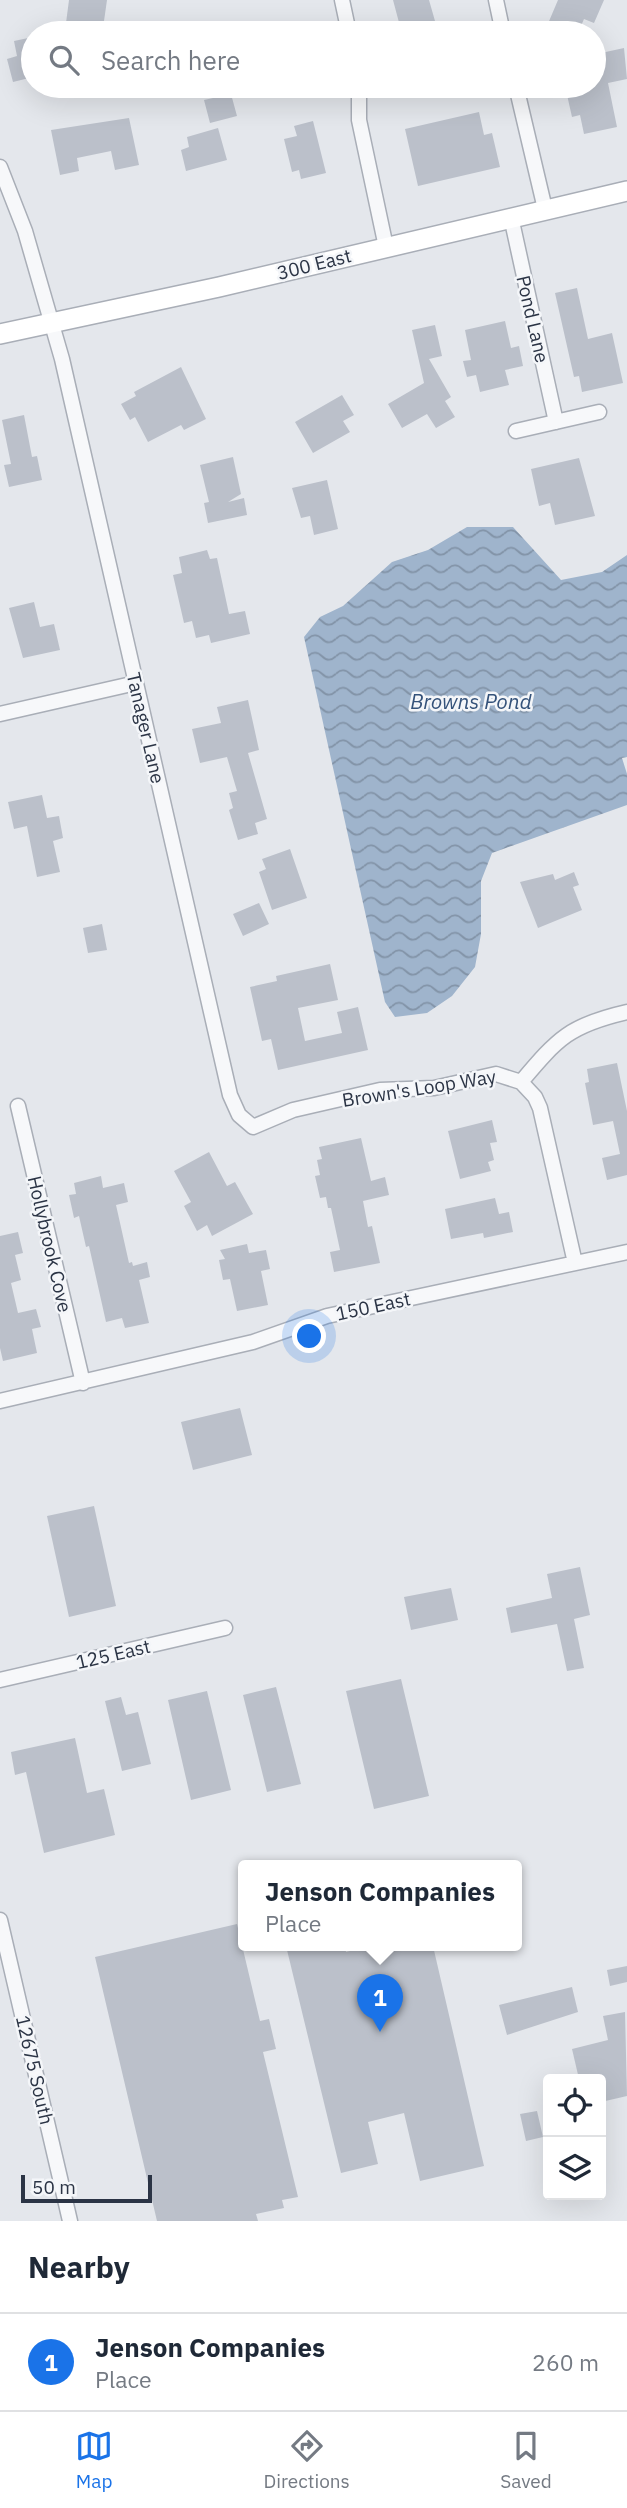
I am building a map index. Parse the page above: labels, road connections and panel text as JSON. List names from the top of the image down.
{
  "streets": {
    "main road": ["300 East"],
    "street": [
      "Pond Lane",
      "Tanager Lane",
      "Brown's Loop Way",
      "Hollybrook Cove",
      "150 East",
      "125 East",
      "12675 South"
    ]
  },
  "crossings": [
    ["300 East", "Pond Lane"],
    ["300 East", "Tanager Lane"],
    ["Tanager Lane", "Brown's Loop Way"],
    ["Brown's Loop Way", "150 East"],
    ["Hollybrook Cove", "150 East"]
  ],
  "water": ["Browns Pond"],
  "scale_bar": "50 m",
  "page": {
    "search": "Search here",
    "popup": ["Jenson Companies", "Place"],
    "pins": "1",
    "scale": "50 m",
    "heading": "Nearby",
    "list": [
      {
        "mark": "1",
        "name": "Jenson Companies",
        "note": "Place",
        "value": "260 m"
      }
    ],
    "nav": ["Map", "Directions", "Saved"]
  }
}
